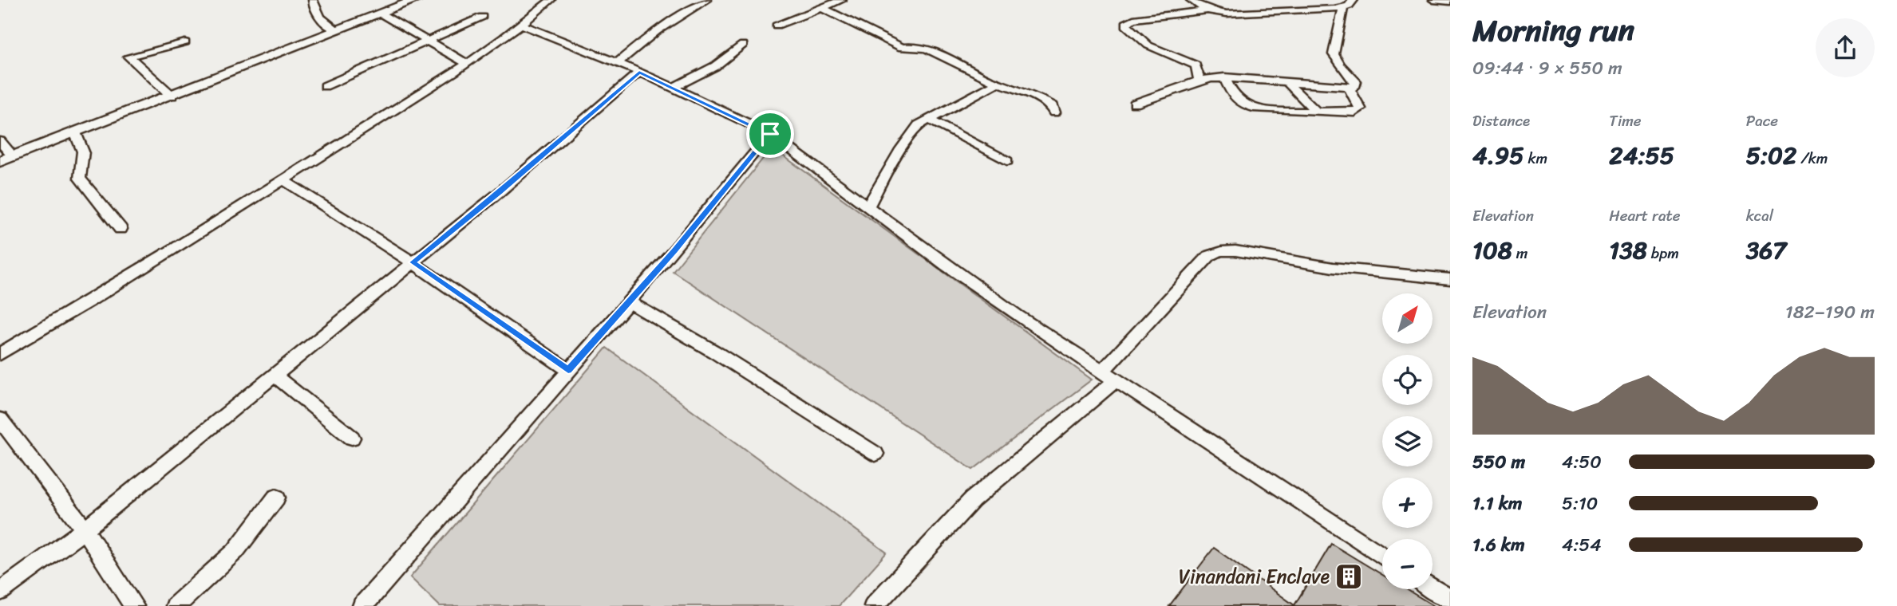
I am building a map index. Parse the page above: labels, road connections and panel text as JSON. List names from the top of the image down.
{
  "places": {
    "building": ["Vinandani Enclave"]
  },
  "north": "top right",
  "page": {
    "heading": ["Morning run", "09:44 · 9 × 550 m"],
    "stats": [
      ["Distance", "4.95 km"],
      ["Time", "24:55"],
      ["Pace", "5:02 /km"],
      ["Elevation", "108 m"],
      ["Heart rate", "138 bpm"],
      ["kcal", "367"]
    ],
    "chart": ["Elevation", "182–190 m"],
    "map_buttons": ["+", "−"],
    "list": [
      {
        "name": "550 m",
        "note": "4:50"
      },
      {
        "name": "1.1 km",
        "note": "5:10"
      },
      {
        "name": "1.6 km",
        "note": "4:54"
      }
    ]
  }
}
